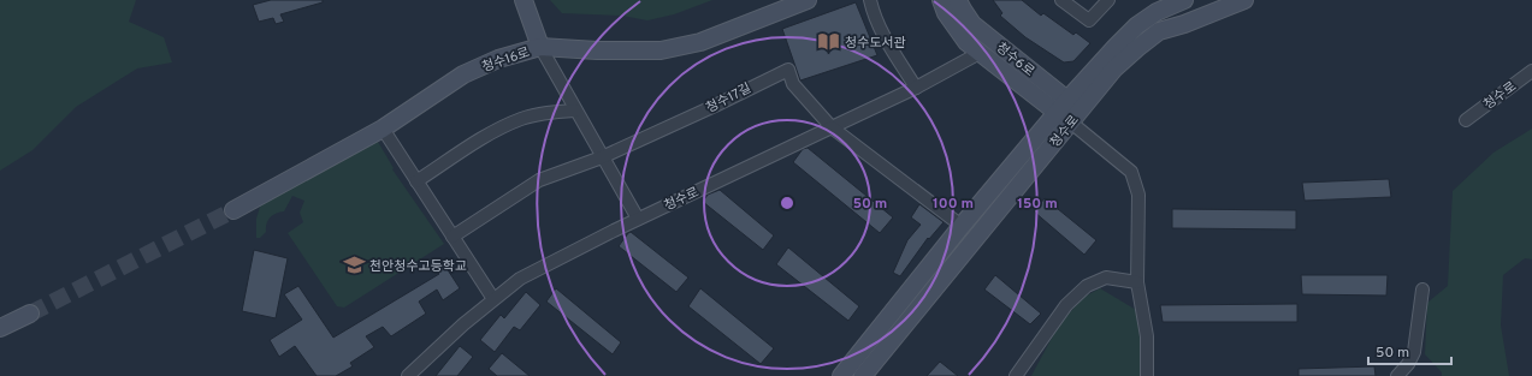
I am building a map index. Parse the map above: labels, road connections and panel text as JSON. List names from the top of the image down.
{
  "streets": {
    "street": [
      "청수16로",
      "청수6로",
      "청수로",
      "청수17길"
    ]
  },
  "crossings": [
    ["청수6로", "청수로"],
    ["청수6로", "청수17길"],
    ["청수로", "청수17길"]
  ],
  "places": {
    "library": ["청수도서관"],
    "school or university": ["천안청수고등학교"]
  },
  "scale_bar": "50 m",
  "rings": ["50 m", "100 m", "150 m"]
}
